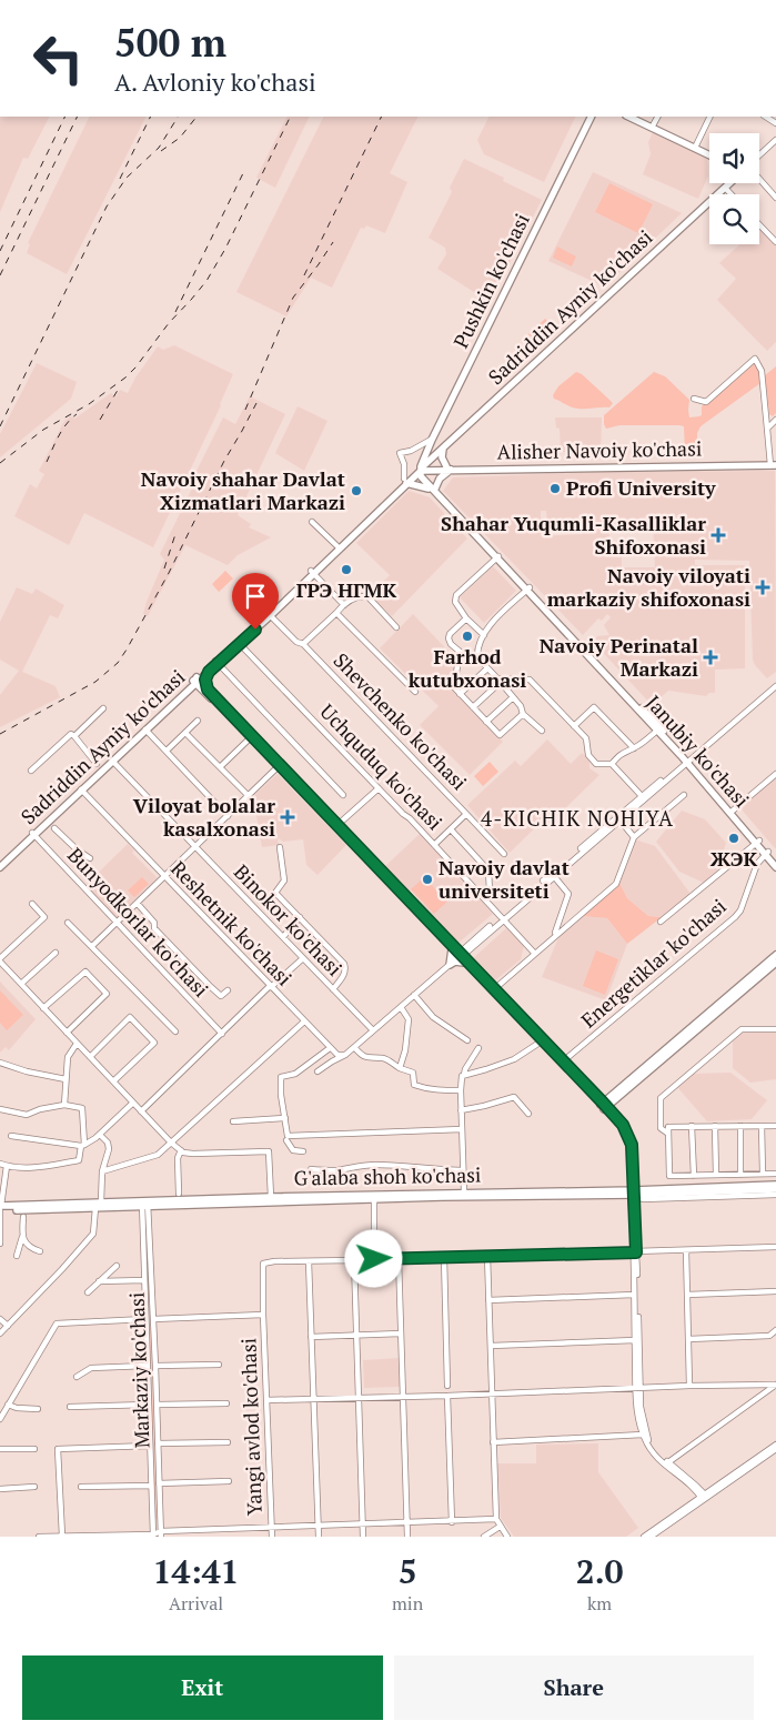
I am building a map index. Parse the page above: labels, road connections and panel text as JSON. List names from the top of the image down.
{
  "streets": {
    "main road": [
      "Pushkin ko'chasi",
      "Sadriddin Ayniy ko'chasi",
      "Alisher Navoiy ko'chasi",
      "Janubiy ko'chasi",
      "G'alaba shoh ko'chasi"
    ],
    "street": [
      "Shevchenko ko'chasi",
      "Uchquduq ko'chasi",
      "Binokor ko'chasi",
      "Bunyodkorlar ko'chasi",
      "Reshetnik ko'chasi",
      "Energetiklar ko'chasi",
      "Markaziy ko'chasi",
      "Yangi avlod ko'chasi"
    ]
  },
  "crossings": [
    ["Pushkin ko'chasi", "Sadriddin Ayniy ko'chasi"],
    ["Pushkin ko'chasi", "Alisher Navoiy ko'chasi"],
    ["Pushkin ko'chasi", "Janubiy ko'chasi"],
    ["Sadriddin Ayniy ko'chasi", "Alisher Navoiy ko'chasi"],
    ["Sadriddin Ayniy ko'chasi", "Shevchenko ko'chasi"],
    ["Sadriddin Ayniy ko'chasi", "Janubiy ko'chasi"],
    ["Sadriddin Ayniy ko'chasi", "Uchquduq ko'chasi"],
    ["Sadriddin Ayniy ko'chasi", "Binokor ko'chasi"],
    ["Sadriddin Ayniy ko'chasi", "Bunyodkorlar ko'chasi"],
    ["Sadriddin Ayniy ko'chasi", "Reshetnik ko'chasi"],
    ["Alisher Navoiy ko'chasi", "Janubiy ko'chasi"],
    ["Shevchenko ko'chasi", "Uchquduq ko'chasi"],
    ["Janubiy ko'chasi", "Energetiklar ko'chasi"],
    ["G'alaba shoh ko'chasi", "Markaziy ko'chasi"],
    ["Markaziy ko'chasi", "Yangi avlod ko'chasi"]
  ],
  "districts": ["4-KICHIK NOHIYA"],
  "places": {
    "other": [
      "Profi University",
      "Navoiy shahar Davlat Xizmatlari Markazi",
      "ГРЭ НГМК",
      "Farhod kutubxonasi",
      "ЖЭК",
      "Navoiy davlat universiteti"
    ],
    "health": [
      "Shahar Yuqumli-Kasalliklar Shifoxonasi",
      "Navoiy viloyati markaziy shifoxonasi",
      "Navoiy Perinatal Markazi",
      "Viloyat bolalar kasalxonasi"
    ]
  },
  "page": {
    "turn": ["500 m", "A. Avloniy ko'chasi"],
    "eta": [
      "14:41",
      "Arrival",
      "5",
      "min",
      "2.0",
      "km"
    ],
    "buttons": ["Exit", "Share"]
  }
}
